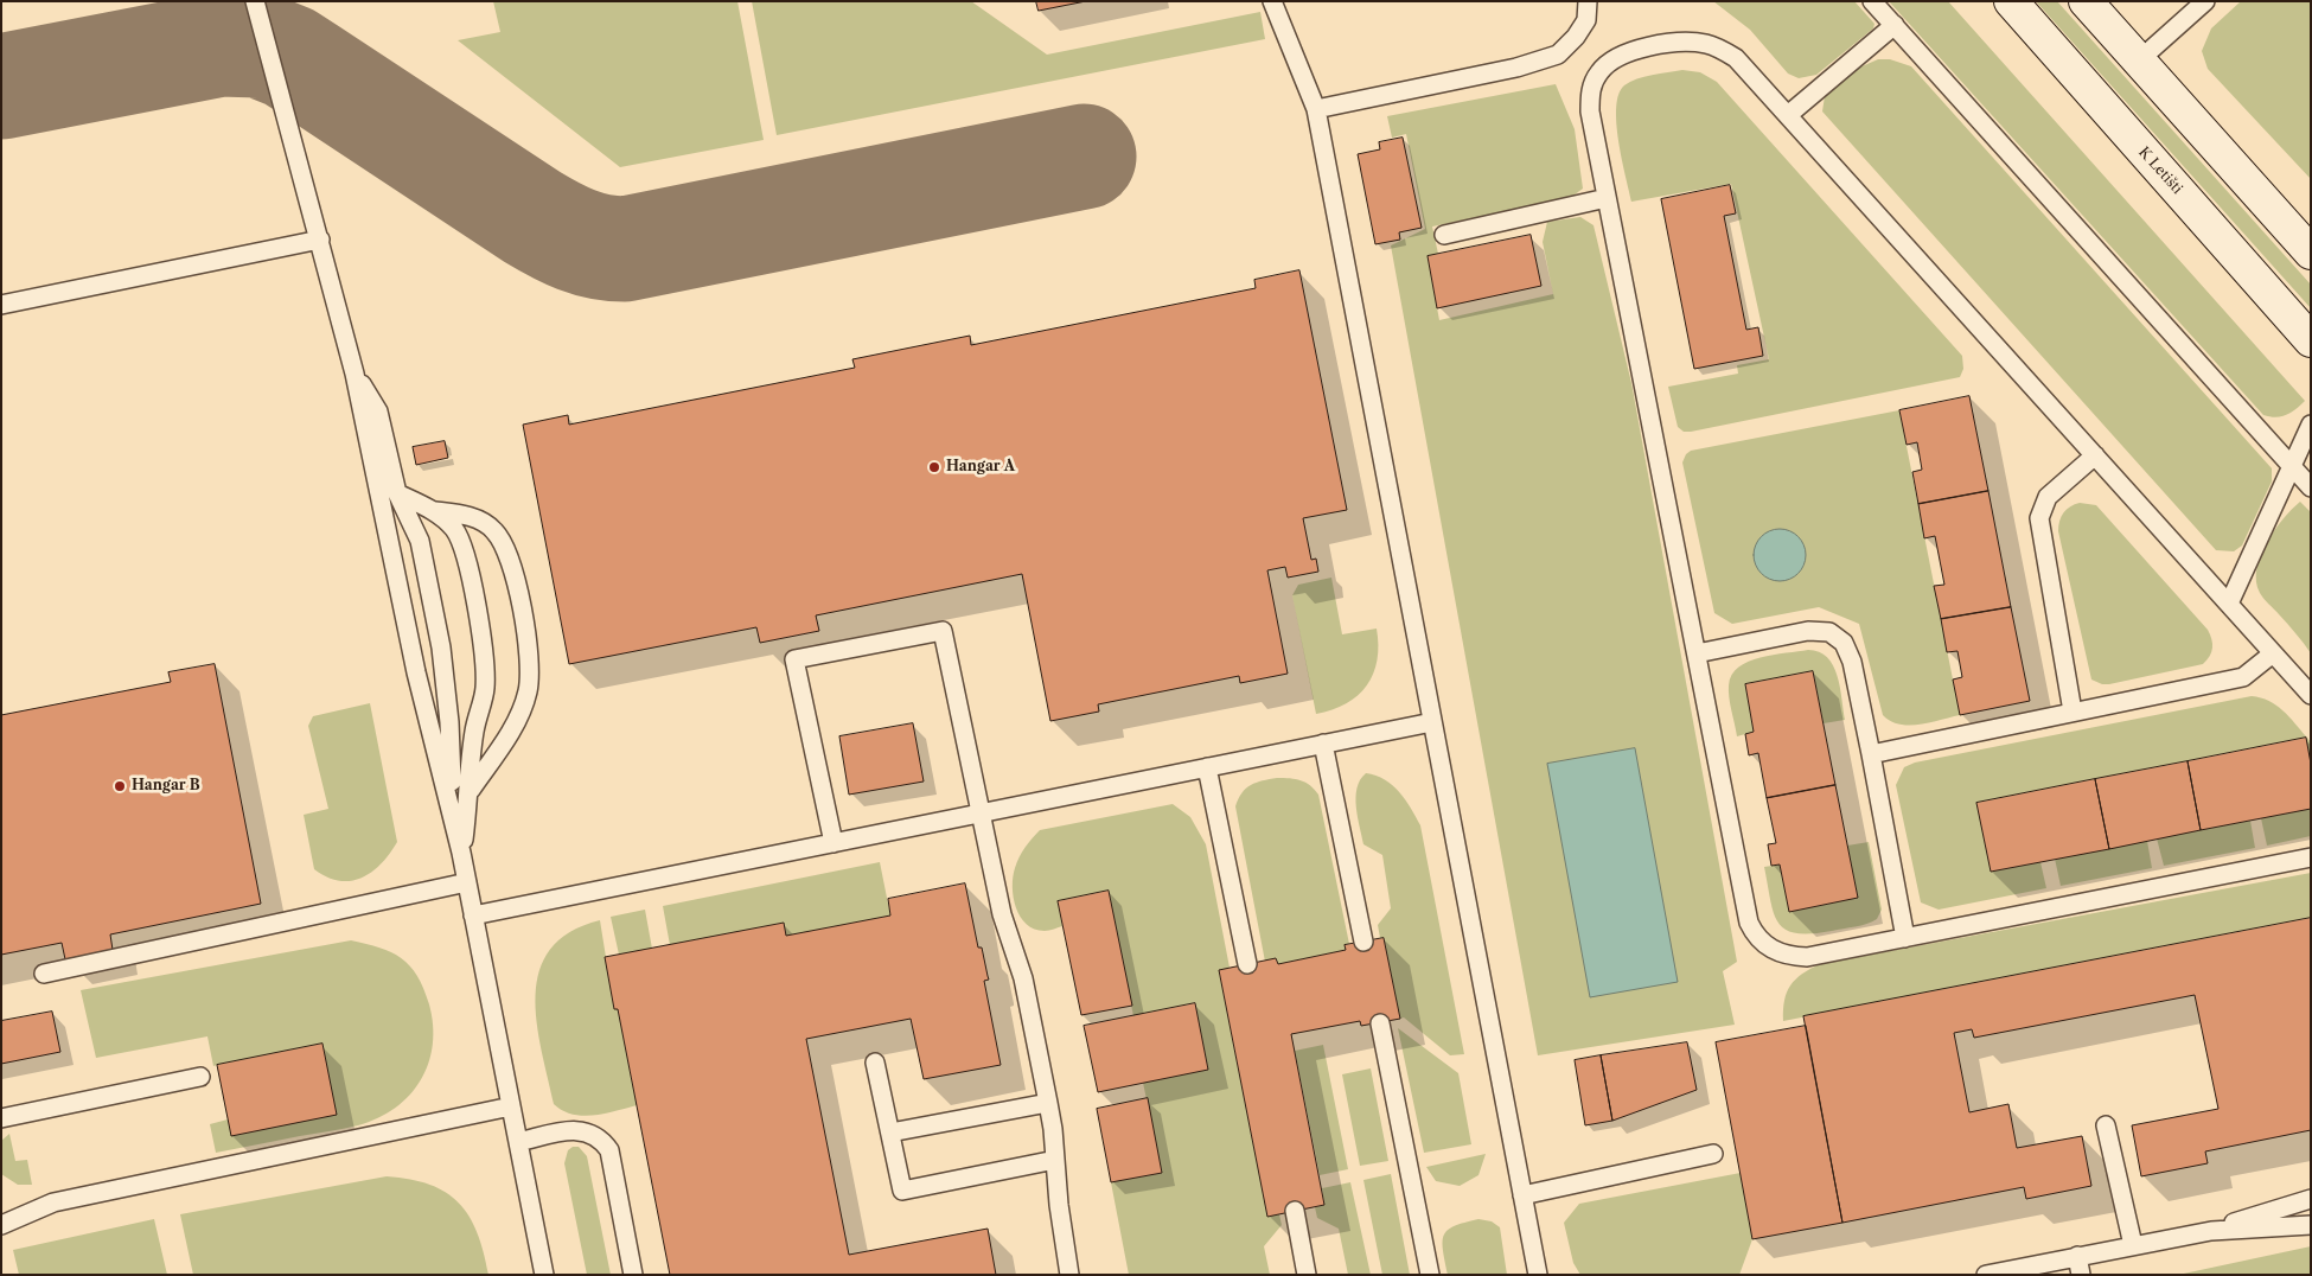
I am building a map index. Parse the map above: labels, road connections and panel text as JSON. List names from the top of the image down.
{
  "streets": {
    "main road": ["K Letišti"]
  },
  "places": ["Hangar A", "Hangar B"]
}
